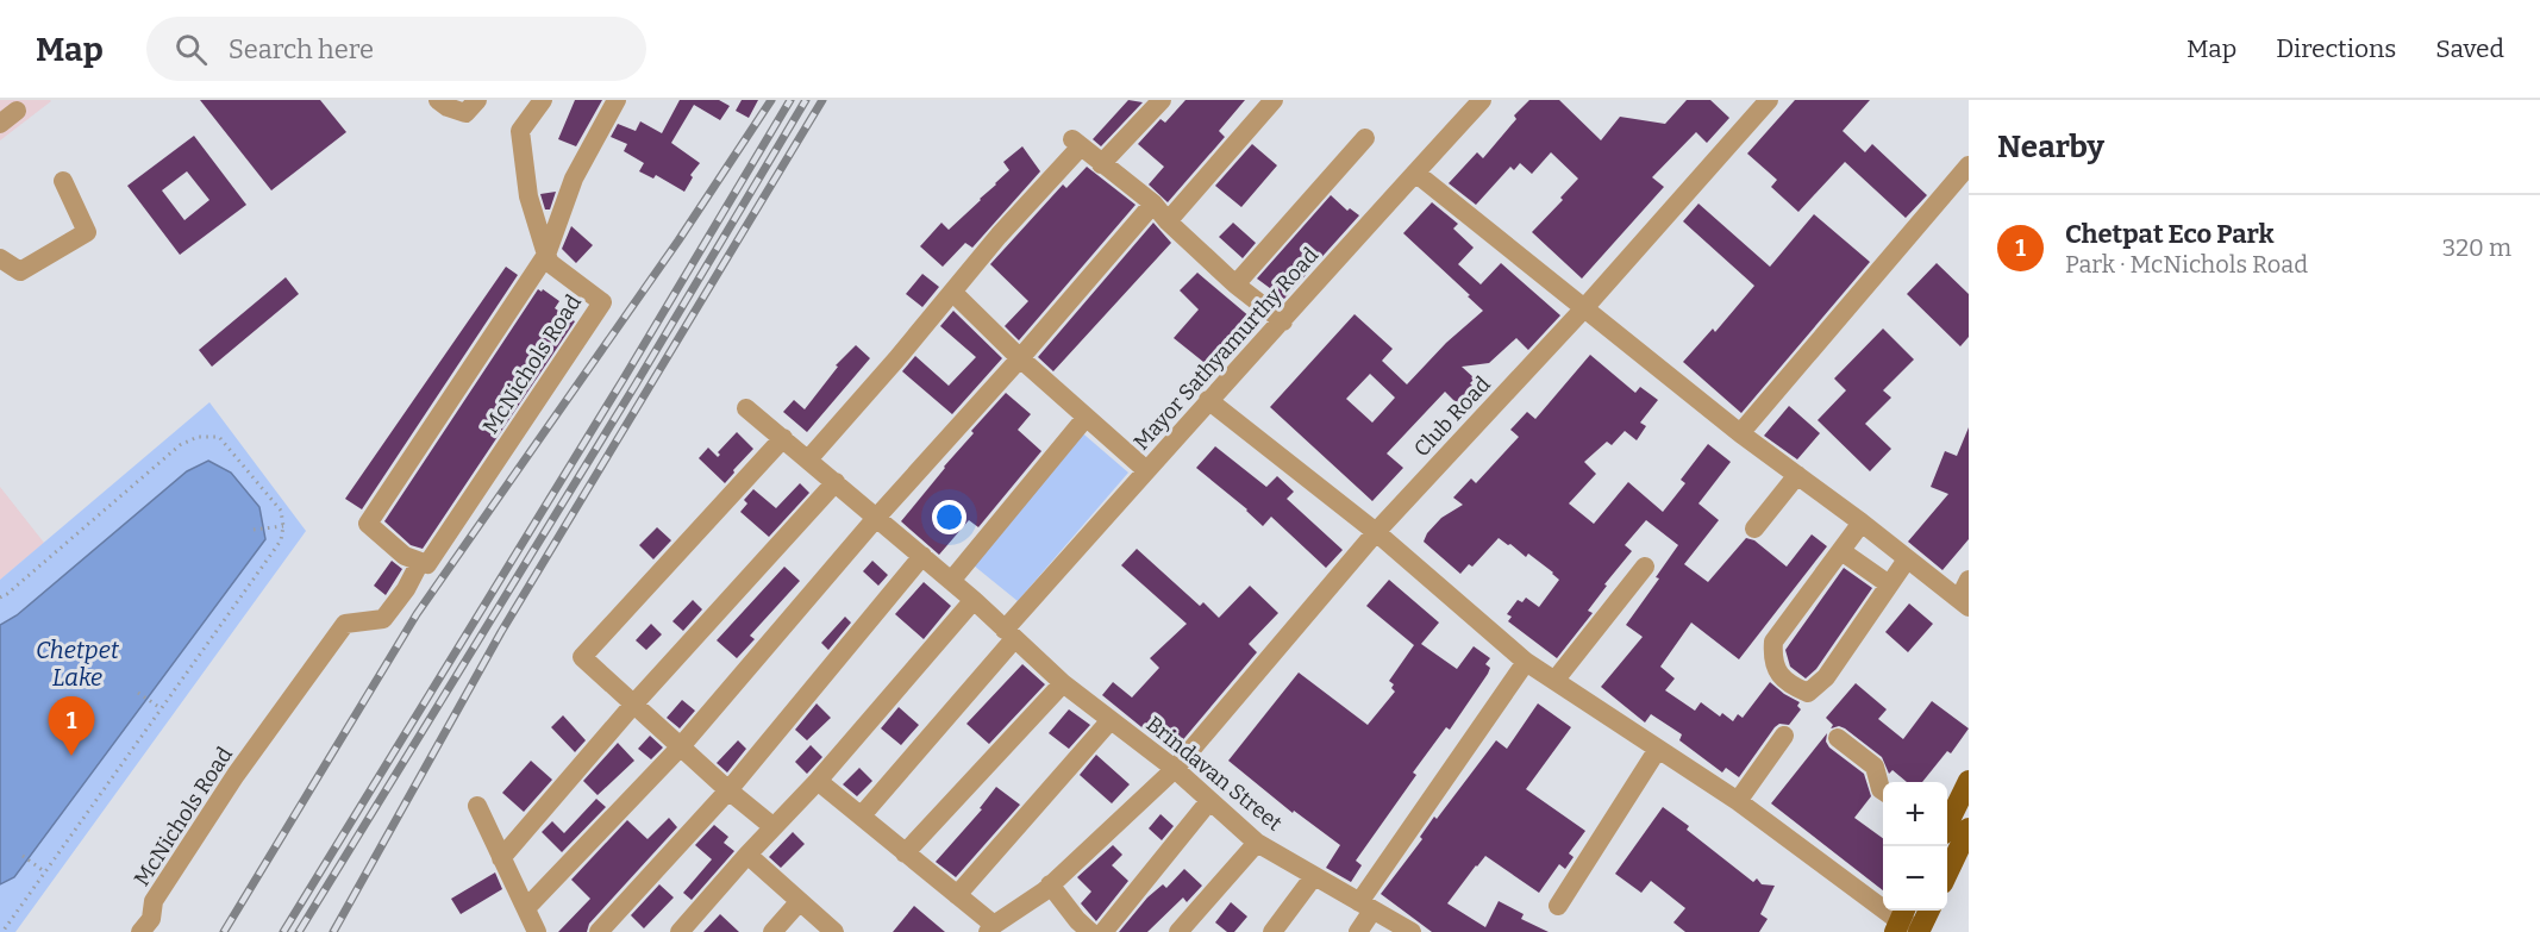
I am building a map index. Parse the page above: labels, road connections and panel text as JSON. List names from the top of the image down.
{
  "streets": {
    "street": [
      "Mayor Sathyamurthy Road",
      "McNichols Road",
      "Club Road",
      "Brindavan Street"
    ]
  },
  "crossings": [
    ["Mayor Sathyamurthy Road", "Brindavan Street"],
    ["Club Road", "Brindavan Street"]
  ],
  "water": ["Chetpet Lake"],
  "page": {
    "header": "Map",
    "search": "Search here",
    "nav": ["Map", "Directions", "Saved"],
    "heading": "Nearby",
    "list": [
      {
        "mark": "1",
        "name": "Chetpat Eco Park",
        "note": "Park · McNichols Road",
        "value": "320 m"
      }
    ],
    "pins": "1",
    "map_buttons": ["+", "−"]
  }
}
